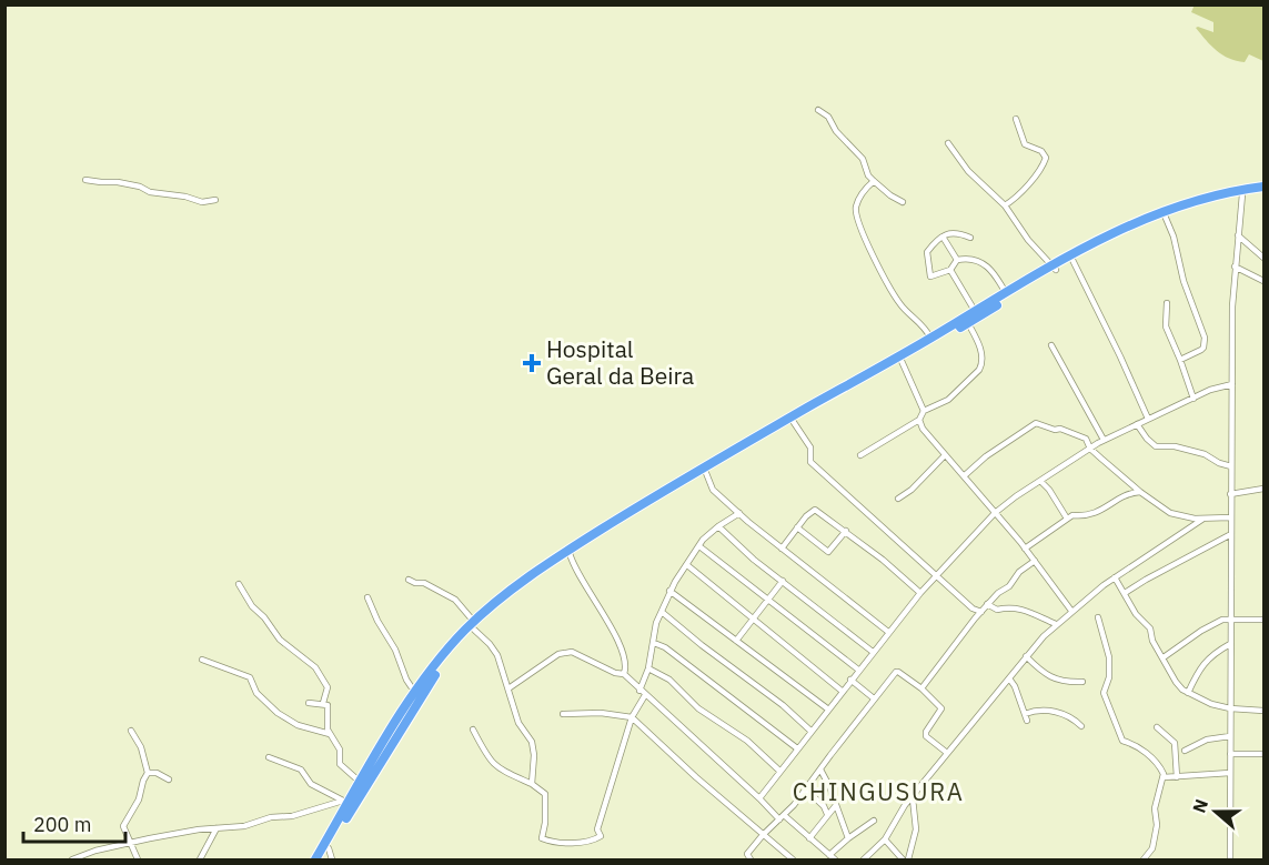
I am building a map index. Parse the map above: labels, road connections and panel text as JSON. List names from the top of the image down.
{
  "districts": ["CHINGUSURA"],
  "places": {
    "health": ["Hospital Geral da Beira"]
  },
  "scale_bar": "200 m",
  "north": "left"
}
